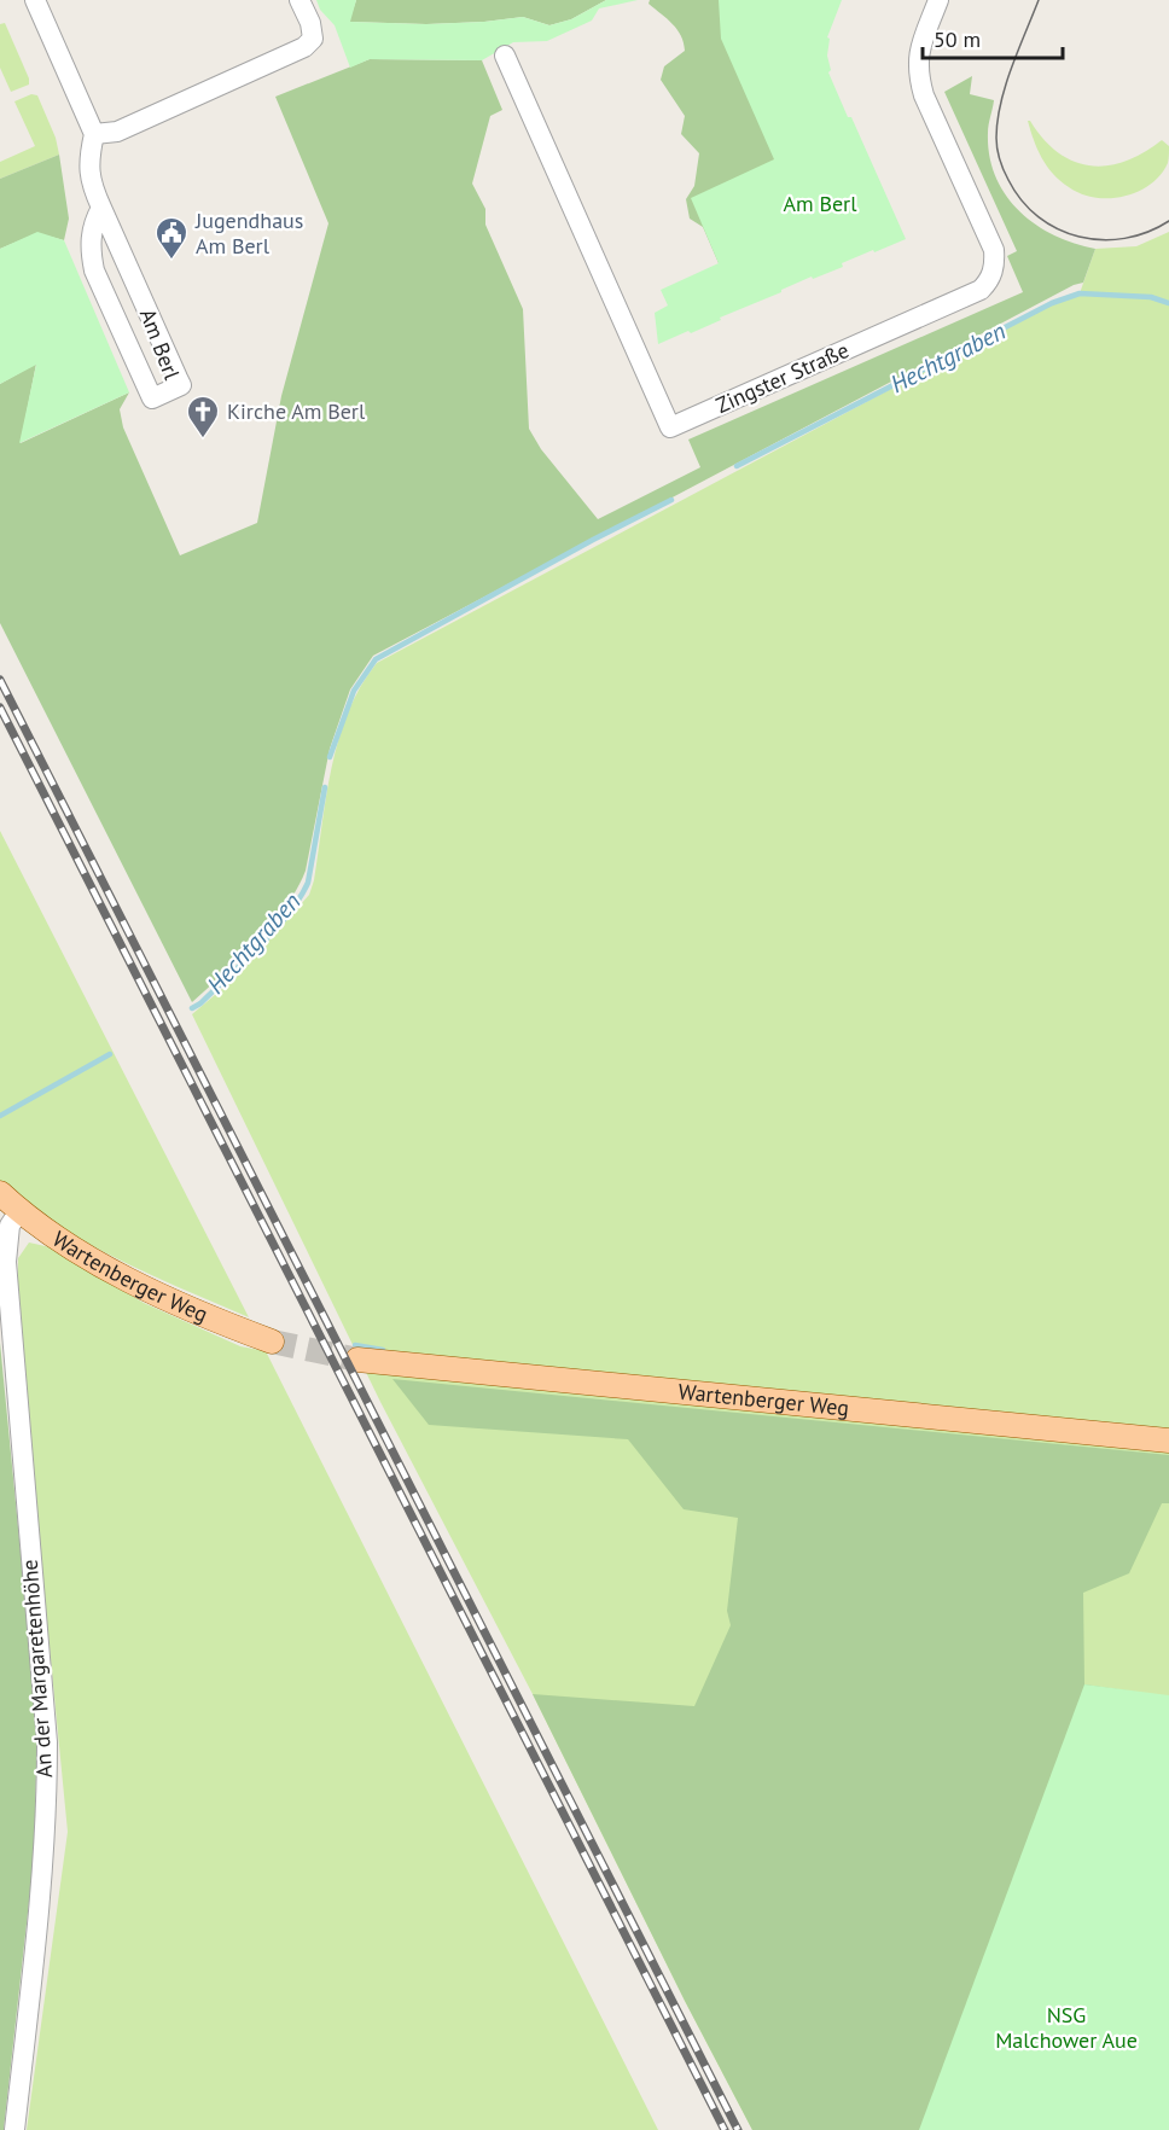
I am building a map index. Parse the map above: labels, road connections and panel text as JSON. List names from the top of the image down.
{
  "streets": {
    "main road": ["Wartenberger Weg"],
    "street": ["Am Berl", "Zingster Straße", "An der Margaretenhöhe"]
  },
  "crossings": [
    ["Wartenberger Weg", "An der Margaretenhöhe"]
  ],
  "water": ["Hechtgraben"],
  "parks": ["Am Berl", "NSG Malchower Aue"],
  "places": {
    "public building": ["Jugendhaus Am Berl"],
    "church": ["Kirche Am Berl"]
  },
  "scale_bar": "50 m"
}
